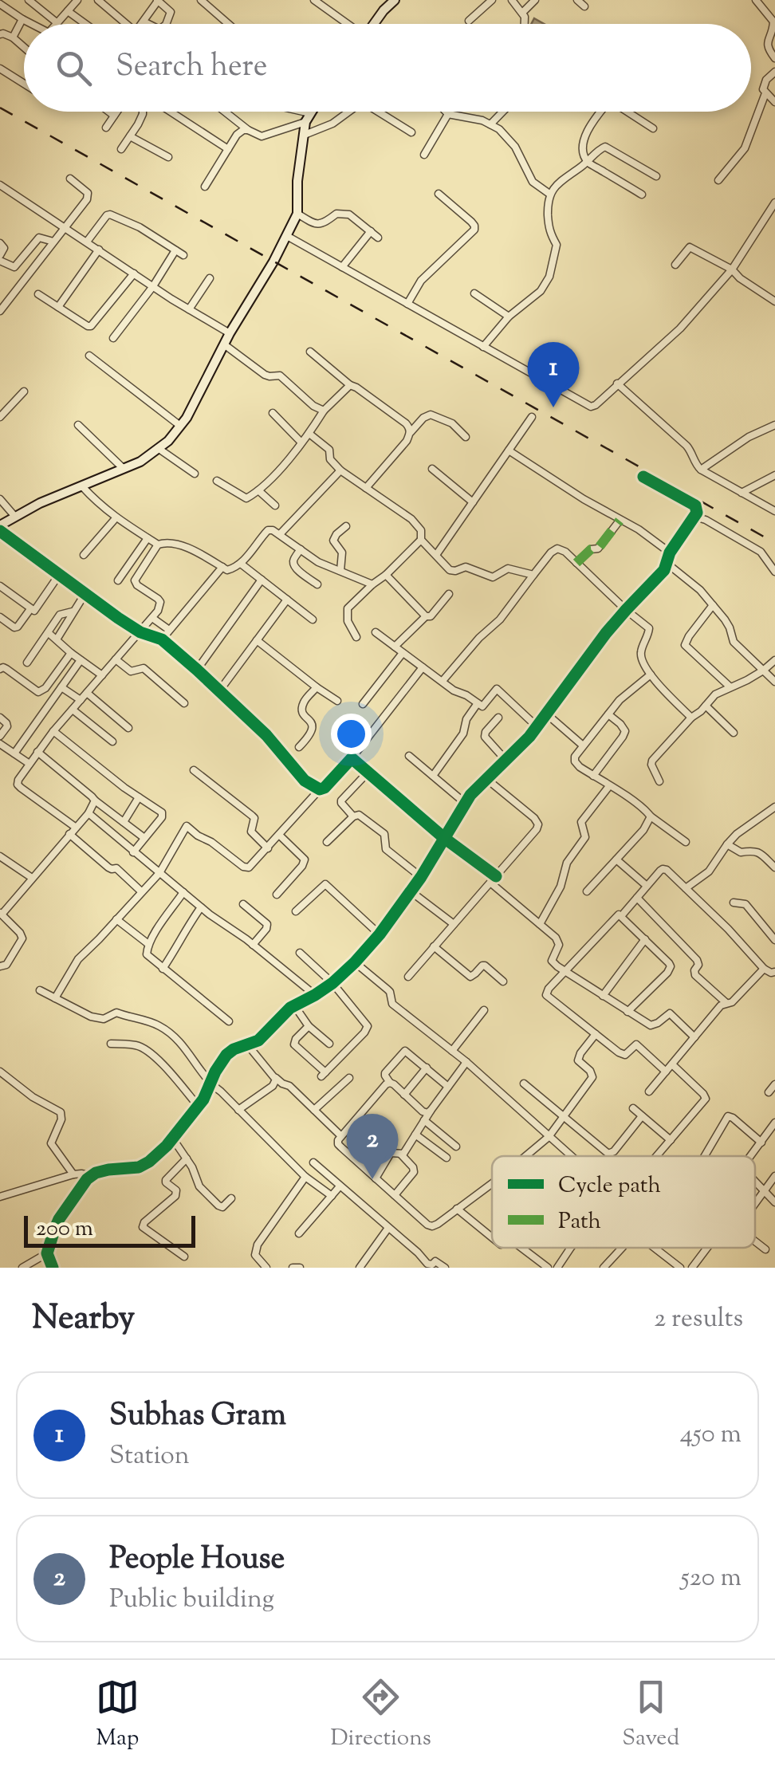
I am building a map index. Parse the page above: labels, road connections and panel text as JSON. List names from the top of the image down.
{
  "legend": ["Cycle path", "Path"],
  "scale_bar": "200 m",
  "page": {
    "search": "Search here",
    "pins": ["1", "2"],
    "scale": "200 m",
    "heading": ["Nearby", "2 results"],
    "list": [
      {
        "mark": "1",
        "name": "Subhas Gram",
        "note": "Station",
        "value": "450 m"
      },
      {
        "mark": "2",
        "name": "People House",
        "note": "Public building",
        "value": "520 m"
      }
    ],
    "nav": ["Map", "Directions", "Saved"]
  }
}
